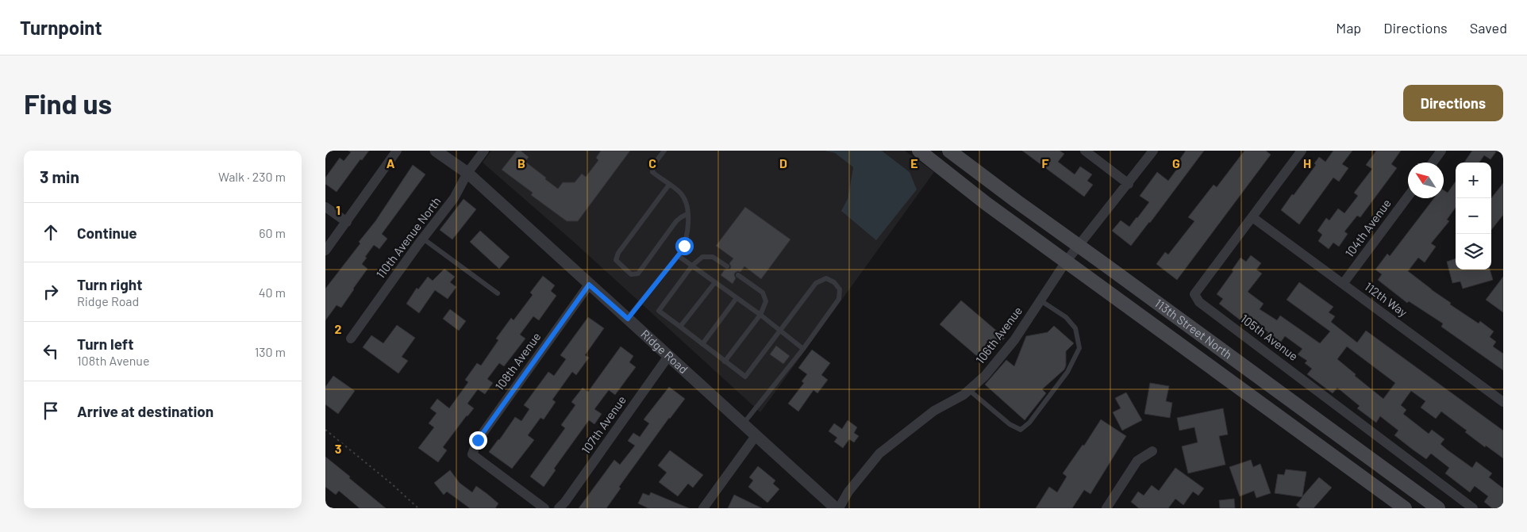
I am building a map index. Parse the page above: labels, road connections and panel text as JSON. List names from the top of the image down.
{
  "streets": {
    "main road": ["113th Street North"],
    "street": [
      "104th Avenue",
      "110th Avenue North",
      "112th Way",
      "106th Avenue",
      "105th Avenue",
      "Ridge Road",
      "108th Avenue",
      "107th Avenue"
    ]
  },
  "crossings": [
    ["104th Avenue", "112th Way"],
    ["110th Avenue North", "Ridge Road"],
    ["112th Way", "105th Avenue"],
    ["113th Street North", "106th Avenue"],
    ["Ridge Road", "108th Avenue"],
    ["Ridge Road", "107th Avenue"]
  ],
  "north": "top left",
  "page": {
    "header": "Turnpoint",
    "nav": ["Map", "Directions", "Saved"],
    "buttons": "Directions",
    "title": "Find us",
    "heading": ["3 min", "Walk · 230 m"],
    "map_buttons": ["+", "−"],
    "list": [
      ["Continue", "60 m"],
      ["Turn right", "Ridge Road", "40 m"],
      ["Turn left", "108th Avenue", "130 m"],
      "Arrive at destination"
    ]
  },
  "grid": {
    "columns": [
      "A",
      "B",
      "C",
      "D",
      "E",
      "F",
      "G",
      "H"
    ],
    "rows": ["1", "2", "3"]
  }
}
